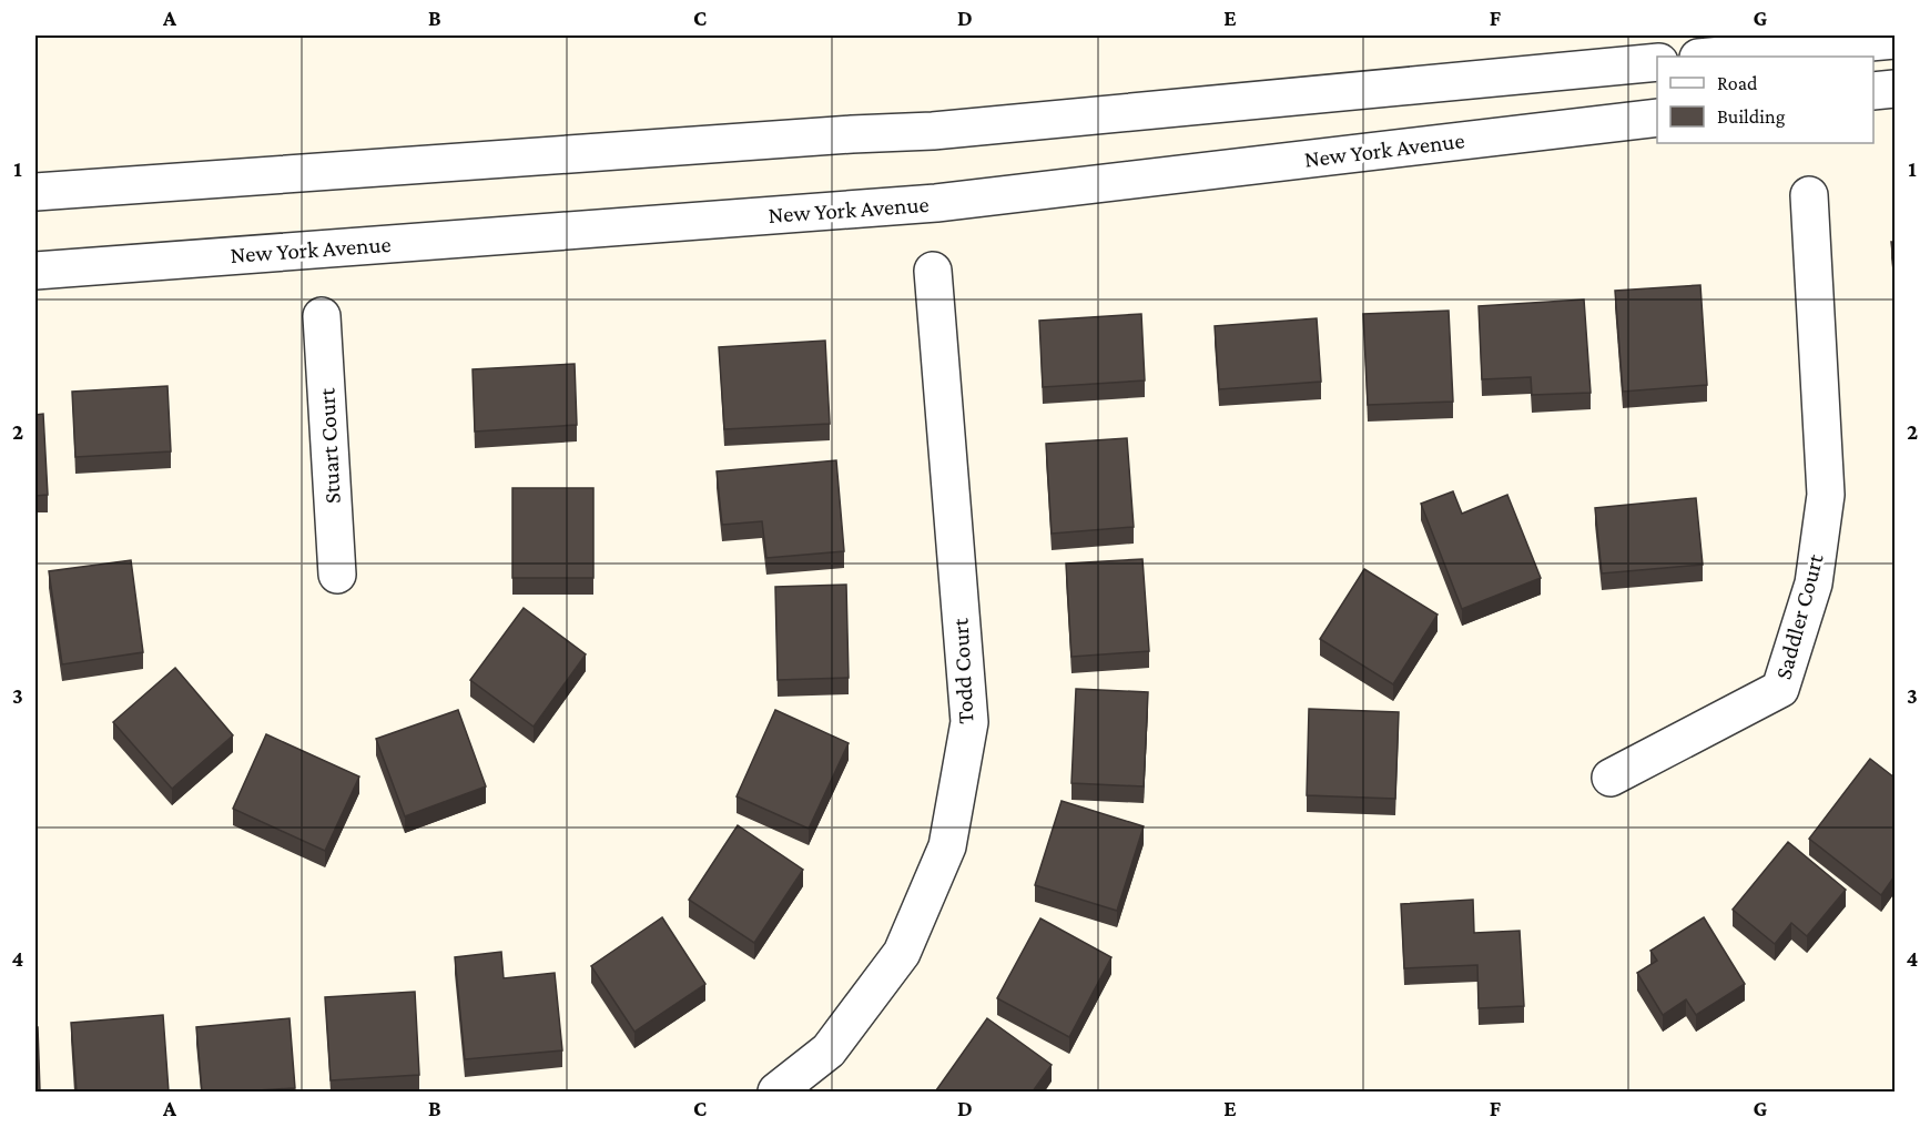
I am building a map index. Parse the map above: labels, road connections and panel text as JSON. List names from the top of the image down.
{
  "streets": {
    "street": [
      "New York Avenue",
      "Stuart Court",
      "Saddler Court",
      "Todd Court"
    ]
  },
  "legend": ["Road", "Building"],
  "grid": {
    "columns": [
      "A",
      "B",
      "C",
      "D",
      "E",
      "F",
      "G"
    ],
    "rows": [
      "1",
      "2",
      "3",
      "4"
    ]
  }
}
